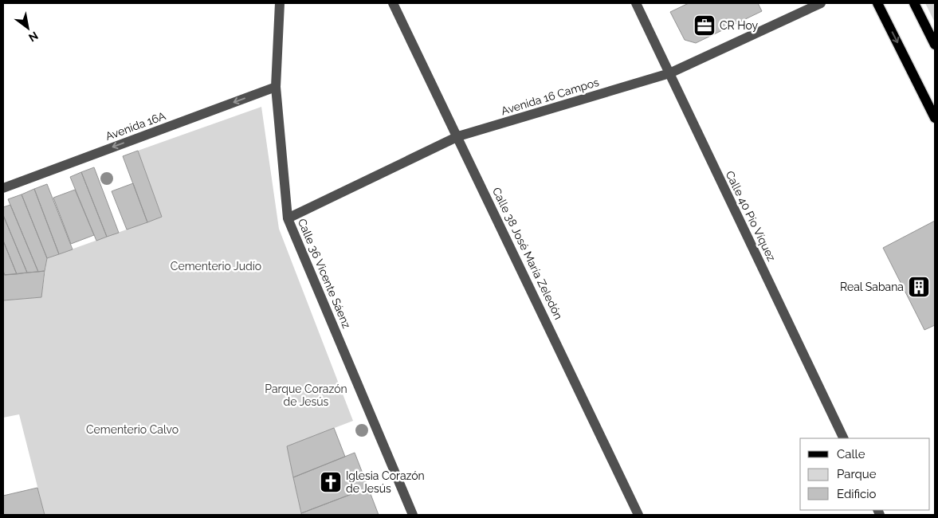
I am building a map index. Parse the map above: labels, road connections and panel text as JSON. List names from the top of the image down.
{
  "streets": {
    "street": [
      "Avenida 16 Campos",
      "Avenida 16A",
      "Calle 40 Pío Víquez",
      "Calle 38 José María Zeledón",
      "Calle 36 Vicente Sáenz"
    ]
  },
  "crossings": [
    ["Avenida 16 Campos", "Calle 40 Pío Víquez"],
    ["Avenida 16 Campos", "Calle 38 José María Zeledón"],
    ["Avenida 16 Campos", "Calle 36 Vicente Sáenz"],
    ["Avenida 16A", "Calle 36 Vicente Sáenz"]
  ],
  "one_way": ["Avenida 16A"],
  "parks": ["Cementerio Judío", "Parque Corazón de Jesús", "Cementerio Calvo"],
  "places": {
    "office": ["CR Hoy"],
    "building": ["Real Sabana"],
    "church": ["Iglesia Corazón de Jesús"]
  },
  "legend": ["Calle", "Parque", "Edificio"],
  "north": "bottom right"
}
